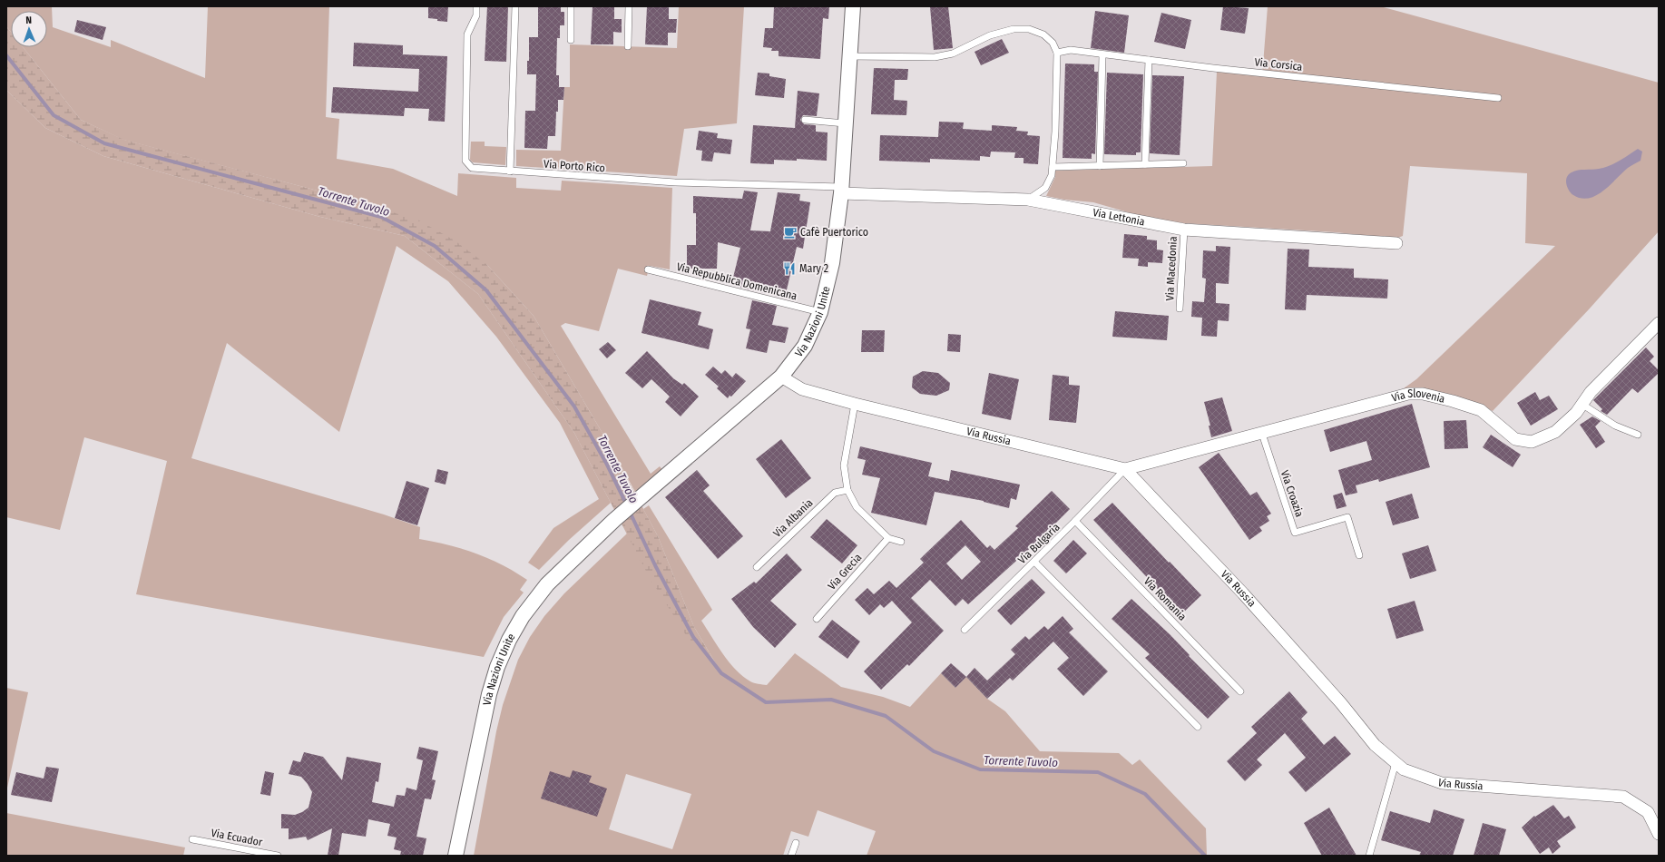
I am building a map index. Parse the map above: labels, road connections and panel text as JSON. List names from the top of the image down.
{
  "streets": {
    "street": [
      "Via Lettonia",
      "Via Nazioni Unite",
      "Via Slovenia",
      "Via Russia"
    ],
    "lane": [
      "Via Corsica",
      "Via Porto Rico",
      "Via Macedonia",
      "Via Repubblica Domenicana",
      "Via Croazia",
      "Via Albania",
      "Via Bulgaria",
      "Via Grecia",
      "Via Romania",
      "Via Ecuador"
    ]
  },
  "crossings": [
    ["Via Porto Rico", "Via Lettonia"],
    ["Via Porto Rico", "Via Nazioni Unite"],
    ["Via Lettonia", "Via Macedonia"],
    ["Via Lettonia", "Via Nazioni Unite"],
    ["Via Repubblica Domenicana", "Via Nazioni Unite"],
    ["Via Nazioni Unite", "Via Russia"],
    ["Via Slovenia", "Via Russia"],
    ["Via Slovenia", "Via Croazia"],
    ["Via Slovenia", "Via Bulgaria"],
    ["Via Russia", "Via Bulgaria"],
    ["Via Bulgaria", "Via Romania"]
  ],
  "water": ["Torrente Tuvolo"],
  "places": {
    "cafe": ["Cafè Puertorico"],
    "restaurant": ["Mary 2"]
  },
  "north": "top"
}
